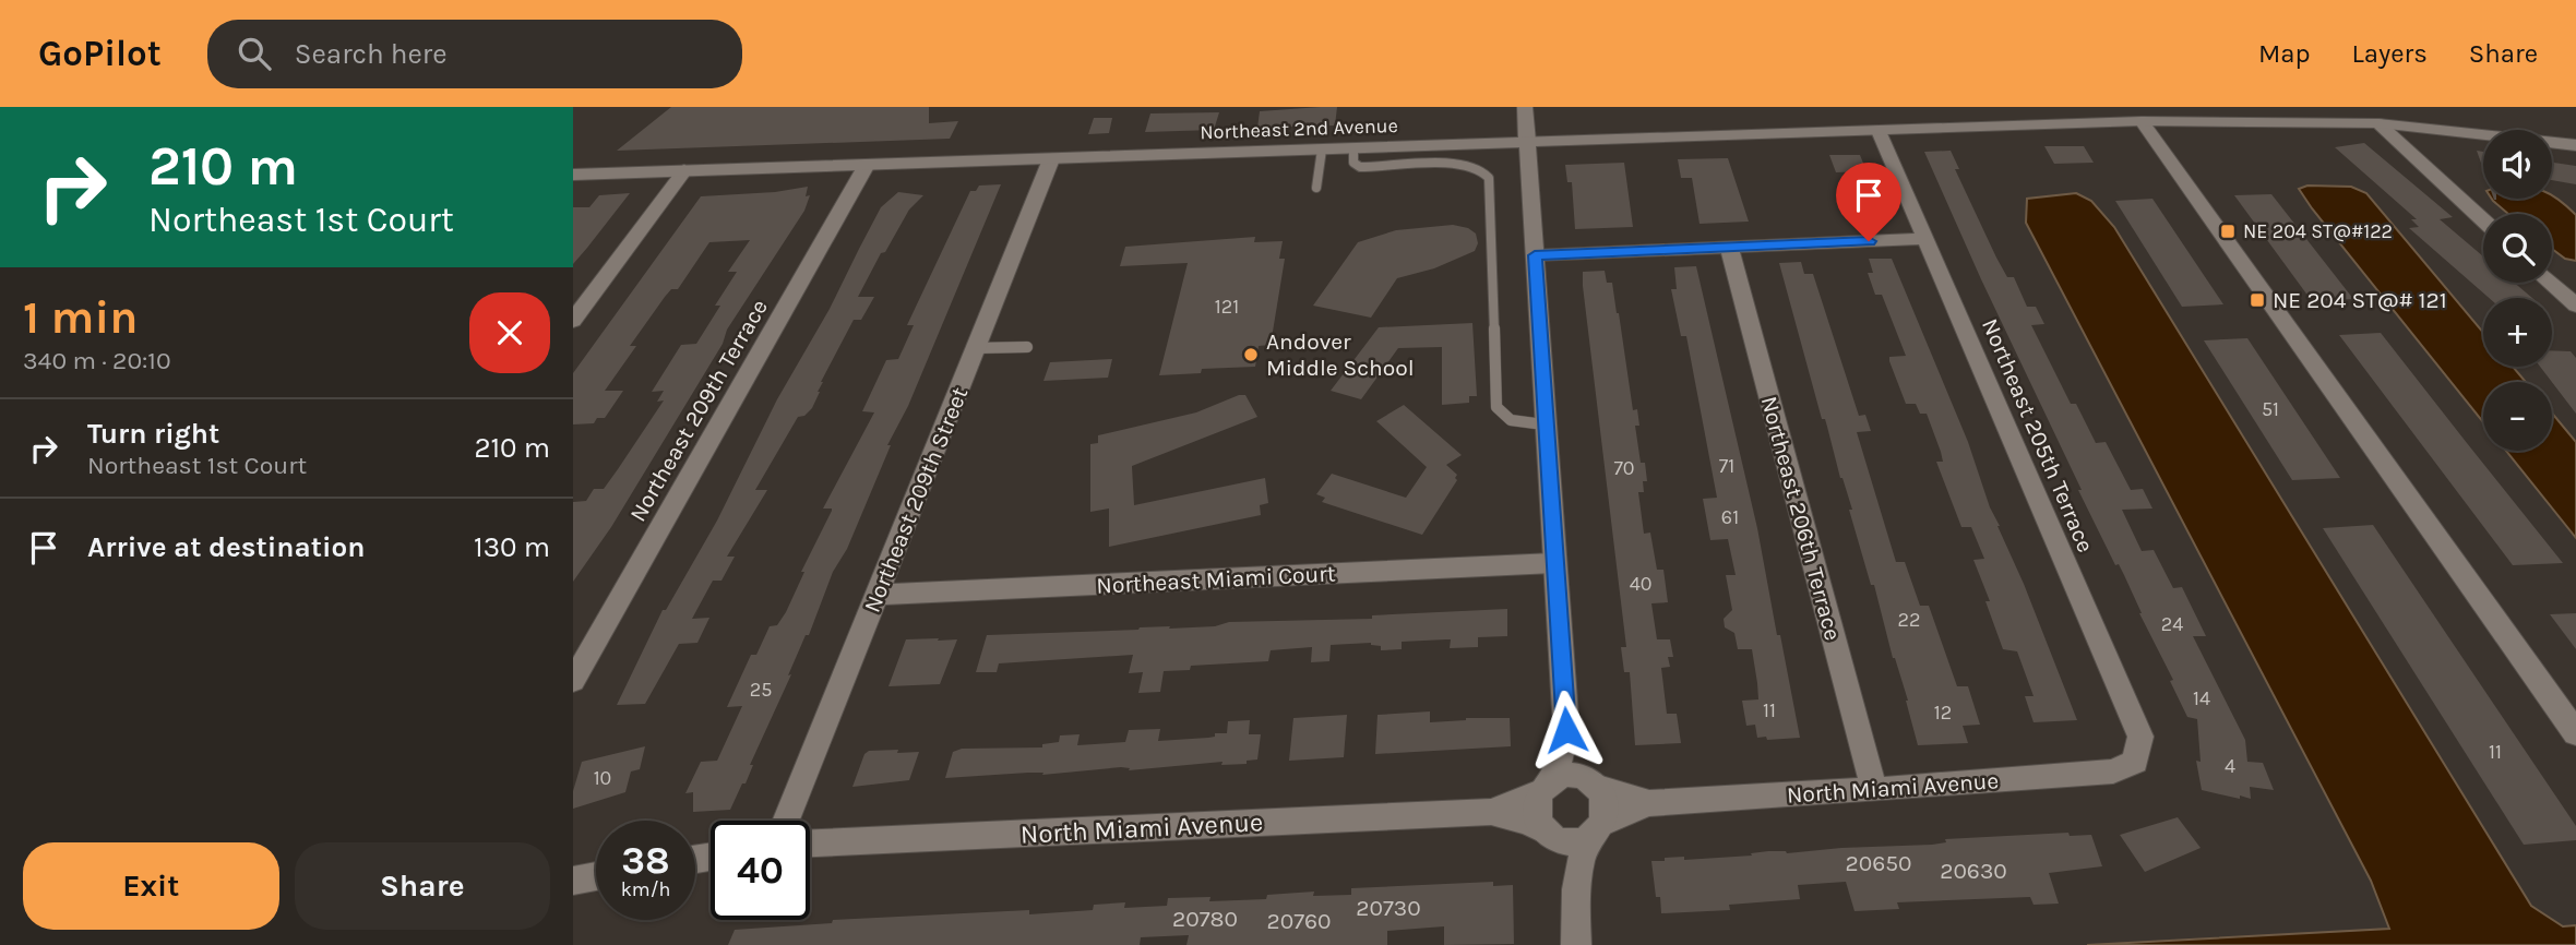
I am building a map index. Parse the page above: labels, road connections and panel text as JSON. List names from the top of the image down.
{
  "streets": {
    "street": [
      "Northeast 2nd Avenue",
      "Northeast 209th Terrace",
      "Northeast 205th Terrace",
      "Northeast 209th Street",
      "Northeast 206th Terrace",
      "Northeast Miami Court",
      "North Miami Avenue"
    ]
  },
  "crossings": [
    ["Northeast 2nd Avenue", "Northeast 209th Terrace"],
    ["Northeast 2nd Avenue", "Northeast 205th Terrace"],
    ["Northeast 2nd Avenue", "Northeast 209th Street"],
    ["Northeast 205th Terrace", "North Miami Avenue"],
    ["Northeast 209th Street", "Northeast Miami Court"],
    ["Northeast 206th Terrace", "North Miami Avenue"]
  ],
  "places": {
    "transit": ["NE 204 ST@#122", "NE 204 ST@# 121"],
    "other": ["Andover Middle School"]
  },
  "house_numbers": [
    "121",
    "51",
    "71",
    "70",
    "61",
    "40",
    "22",
    "24",
    "25",
    "14",
    "11",
    "12",
    "11",
    "4",
    "10",
    "20650",
    "20630",
    "20730",
    "20780",
    "20760"
  ],
  "page": {
    "header": "GoPilot",
    "search": "Search here",
    "nav": ["Map", "Layers", "Share"],
    "turn": ["210 m", "Northeast 1st Court"],
    "map_buttons": ["+", "−"],
    "heading": ["1 min", "340 m · 20:10"],
    "list": [
      {
        "name": "Turn right",
        "note": "Northeast 1st Court",
        "value": "210 m"
      },
      {
        "name": "Arrive at destination",
        "value": "130 m"
      }
    ],
    "speed": "38 km/h",
    "limit": "40",
    "buttons": ["Exit", "Share"]
  }
}
